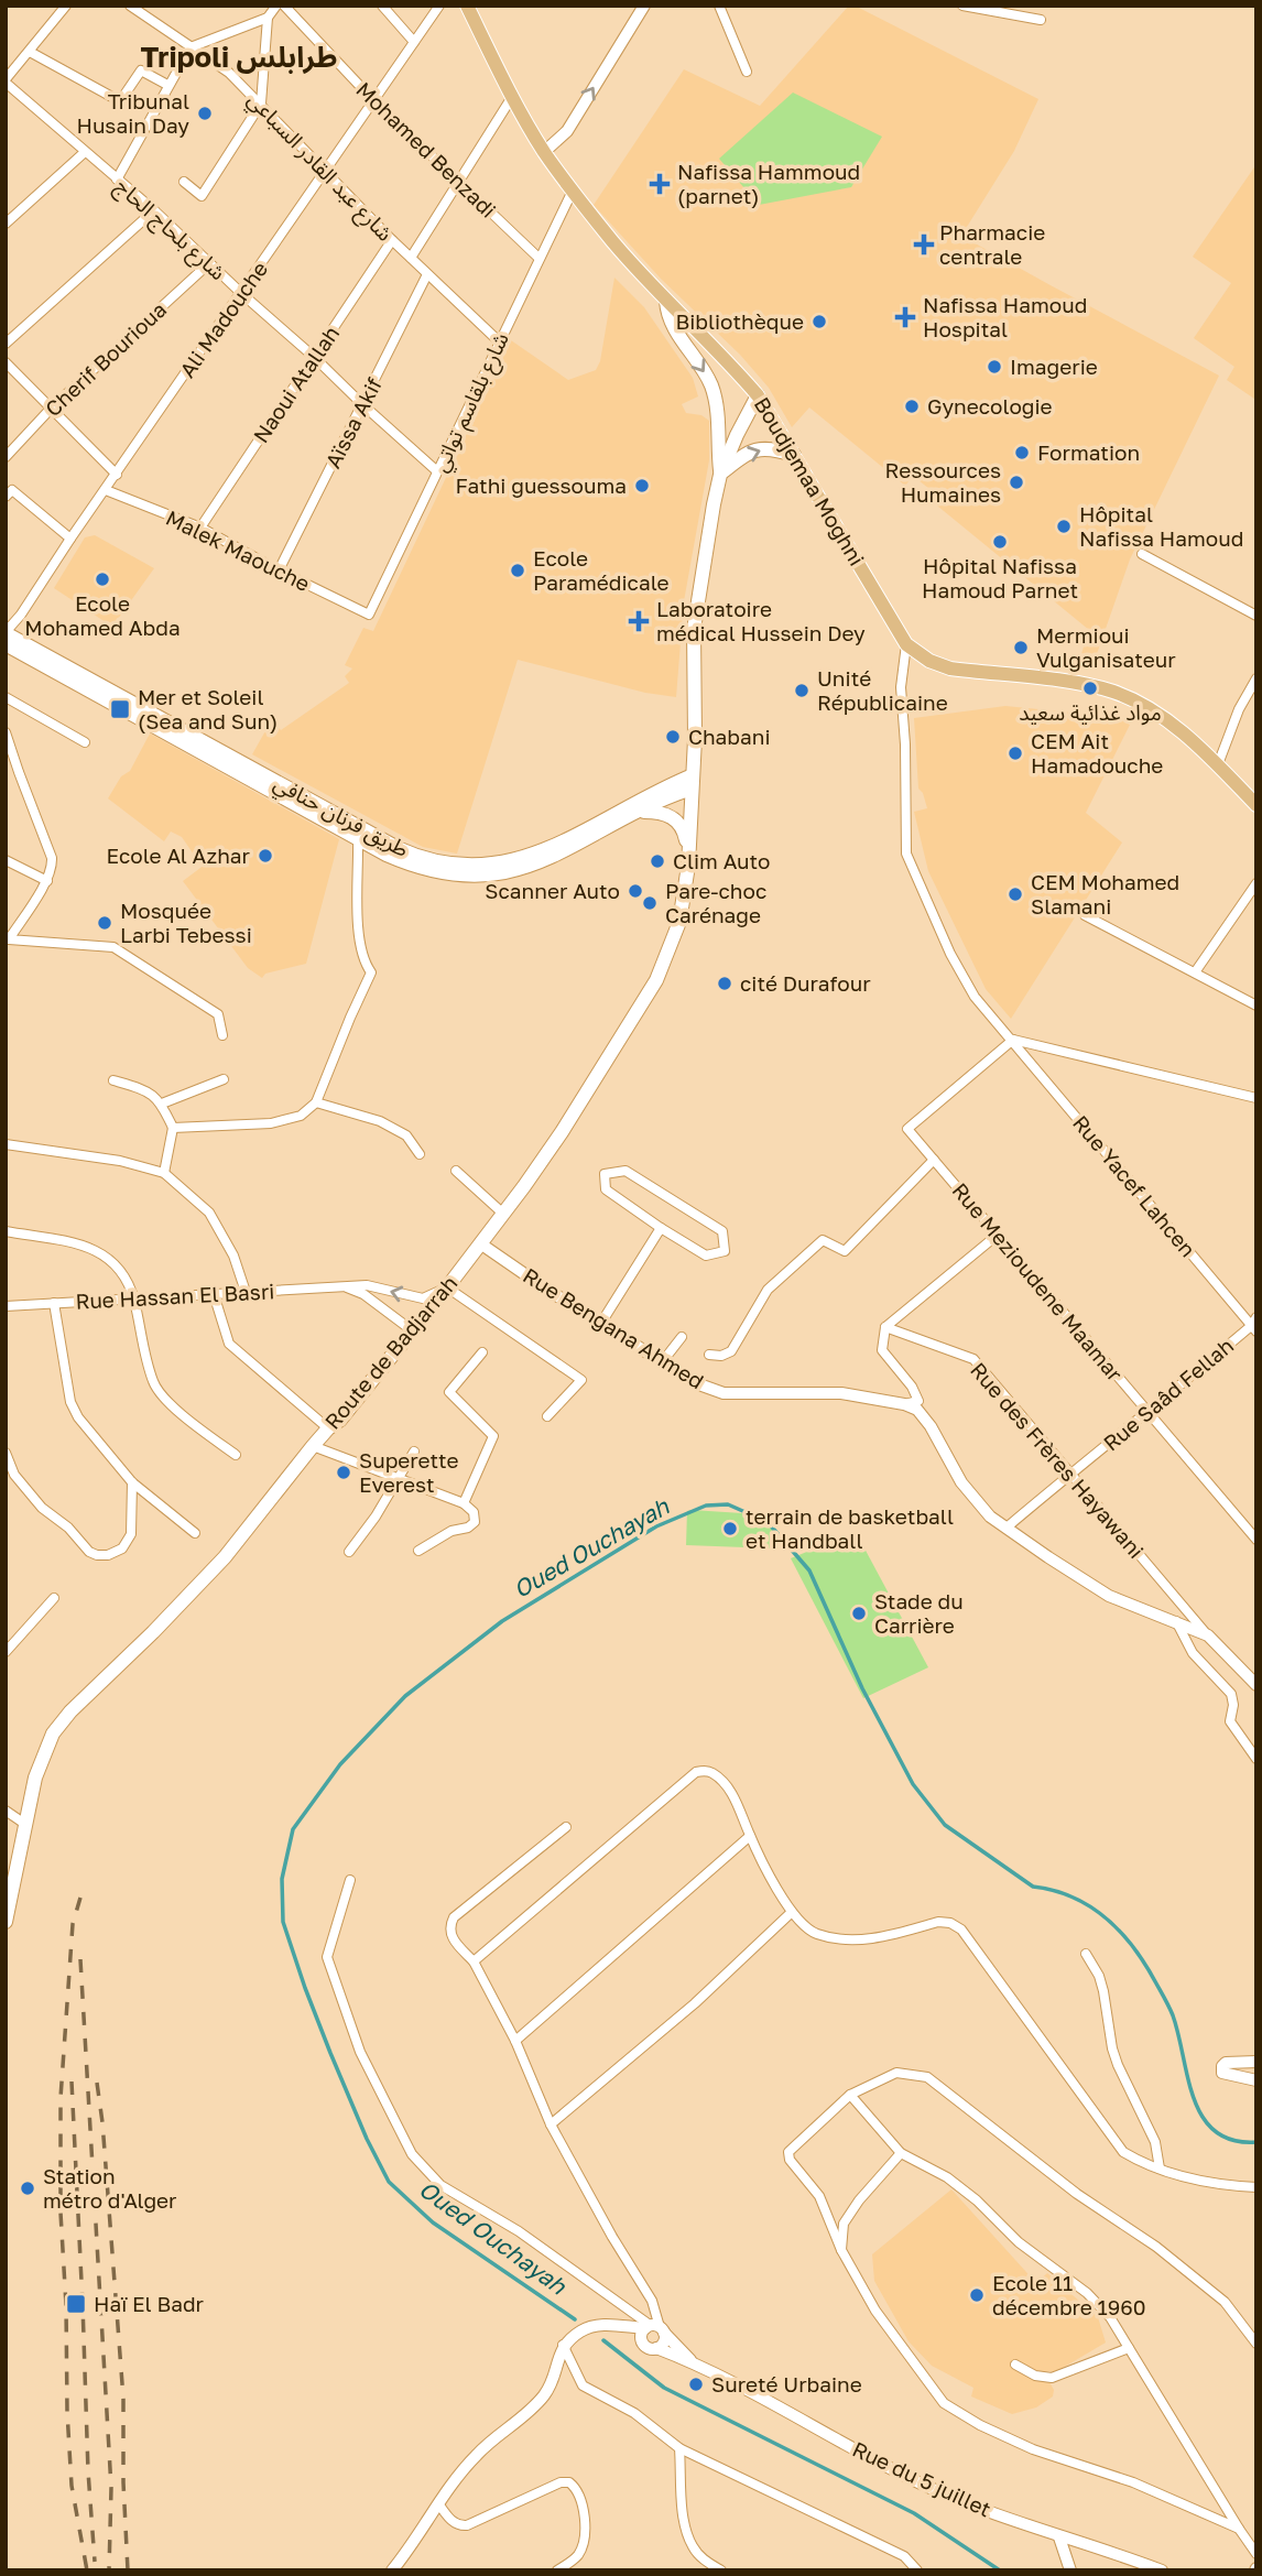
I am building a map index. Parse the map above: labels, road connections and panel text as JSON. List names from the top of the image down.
{
  "streets": {
    "main road": ["Boudjemaa Moghni", "طريق فرنان حنافي", "Route de Badjarrah"],
    "street": [
      "Mohamed Benzadi",
      "شارع عبد القادر السباعي",
      "شارع بلحاج الحاج",
      "Ali Madouche",
      "Cherif Bourioua",
      "Naoui Atallah",
      "شارع بلقاسم تواتي",
      "Aïssa Akif",
      "Malek Maouche",
      "Rue Yacef Lahcen",
      "Rue Mezioudene Maamar",
      "Rue Hassan El Basri",
      "Rue Bengana Ahmed",
      "Rue Saâd Fellah",
      "Rue des Frères Hayawani",
      "Rue du 5 juillet"
    ]
  },
  "crossings": [
    ["Mohamed Benzadi", "Ali Madouche"],
    ["Mohamed Benzadi", "شارع بلقاسم تواتي"],
    ["شارع عبد القادر السباعي", "Ali Madouche"],
    ["شارع عبد القادر السباعي", "Naoui Atallah"],
    ["شارع عبد القادر السباعي", "شارع بلقاسم تواتي"],
    ["شارع عبد القادر السباعي", "Aïssa Akif"],
    ["شارع بلحاج الحاج", "Ali Madouche"],
    ["شارع بلحاج الحاج", "Cherif Bourioua"],
    ["شارع بلحاج الحاج", "Naoui Atallah"],
    ["شارع بلحاج الحاج", "شارع بلقاسم تواتي"],
    ["شارع بلحاج الحاج", "Aïssa Akif"],
    ["Ali Madouche", "Malek Maouche"],
    ["Ali Madouche", "طريق فرنان حنافي"],
    ["Naoui Atallah", "Malek Maouche"],
    ["شارع بلقاسم تواتي", "Boudjemaa Moghni"],
    ["شارع بلقاسم تواتي", "Malek Maouche"],
    ["Aïssa Akif", "Malek Maouche"],
    ["Boudjemaa Moghni", "Rue Yacef Lahcen"],
    ["طريق فرنان حنافي", "Route de Badjarrah"],
    ["Rue Yacef Lahcen", "Rue Mezioudene Maamar"],
    ["Rue Yacef Lahcen", "Rue Saâd Fellah"],
    ["Rue Mezioudene Maamar", "Rue Saâd Fellah"],
    ["Rue Hassan El Basri", "Route de Badjarrah"],
    ["Rue Bengana Ahmed", "Route de Badjarrah"],
    ["Rue Saâd Fellah", "Rue des Frères Hayawani"]
  ],
  "districts": ["Tripoli طرابلس"],
  "water": ["Oued Ouchayah"],
  "places": {
    "other": [
      "Tribunal Husain Day",
      "Bibliothèque",
      "Imagerie",
      "Gynecologie",
      "Formation",
      "Ressources Humaines",
      "Fathi guessouma",
      "Hôpital Nafissa Hamoud",
      "Hôpital Nafissa Hamoud Parnet",
      "Ecole Paramédicale",
      "Ecole Mohamed Abda",
      "Mermioui Vulganisateur",
      "مواد غذائية سعيد",
      "Unité Républicaine",
      "Chabani",
      "CEM Ait Hamadouche",
      "Ecole Al Azhar",
      "Clim Auto",
      "Scanner Auto",
      "CEM Mohamed Slamani",
      "Pare-choc Carénage",
      "Mosquée Larbi Tebessi",
      "cité Durafour",
      "Superette Everest",
      "terrain de basketball et Handball",
      "Stade du Carrière",
      "Station métro d'Alger",
      "Ecole 11 décembre 1960",
      "Sureté Urbaine"
    ],
    "health": [
      "Nafissa Hammoud (parnet)",
      "Pharmacie centrale",
      "Nafissa Hamoud Hospital",
      "Laboratoire médical Hussein Dey"
    ],
    "transit": ["Mer et Soleil (Sea and Sun)", "Haï El Badr"]
  }
}
